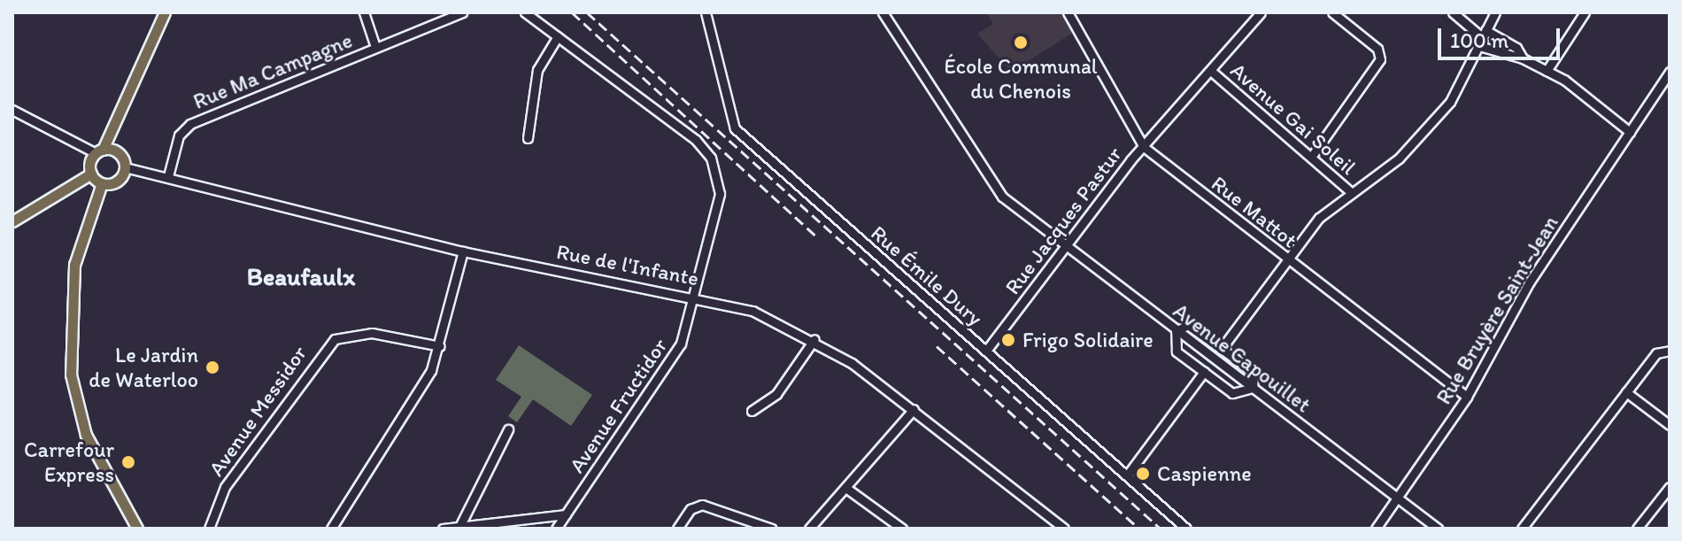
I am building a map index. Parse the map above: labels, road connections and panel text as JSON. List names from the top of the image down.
{
  "streets": {
    "street": [
      "Rue Ma Campagne",
      "Avenue Gai Soleil",
      "Rue Mattot",
      "Rue Jacques Pastur",
      "Rue de l'Infante",
      "Rue Émile Dury",
      "Rue Bruyère Saint-Jean",
      "Avenue Capouillet",
      "Avenue Fructidor",
      "Avenue Messidor"
    ]
  },
  "crossings": [
    ["Rue Ma Campagne", "Rue de l'Infante"],
    ["Avenue Gai Soleil", "Rue Jacques Pastur"],
    ["Rue Mattot", "Rue Jacques Pastur"],
    ["Rue Mattot", "Rue Bruyère Saint-Jean"],
    ["Rue Jacques Pastur", "Rue Émile Dury"],
    ["Rue Jacques Pastur", "Avenue Capouillet"],
    ["Rue de l'Infante", "Avenue Fructidor"],
    ["Rue Bruyère Saint-Jean", "Avenue Capouillet"]
  ],
  "districts": ["Beaufaulx"],
  "places": [
    "École Communal du Chenois",
    "Frigo Solidaire",
    "Le Jardin de Waterloo",
    "Carrefour Express",
    "Caspienne"
  ],
  "scale_bar": "100 m"
}
